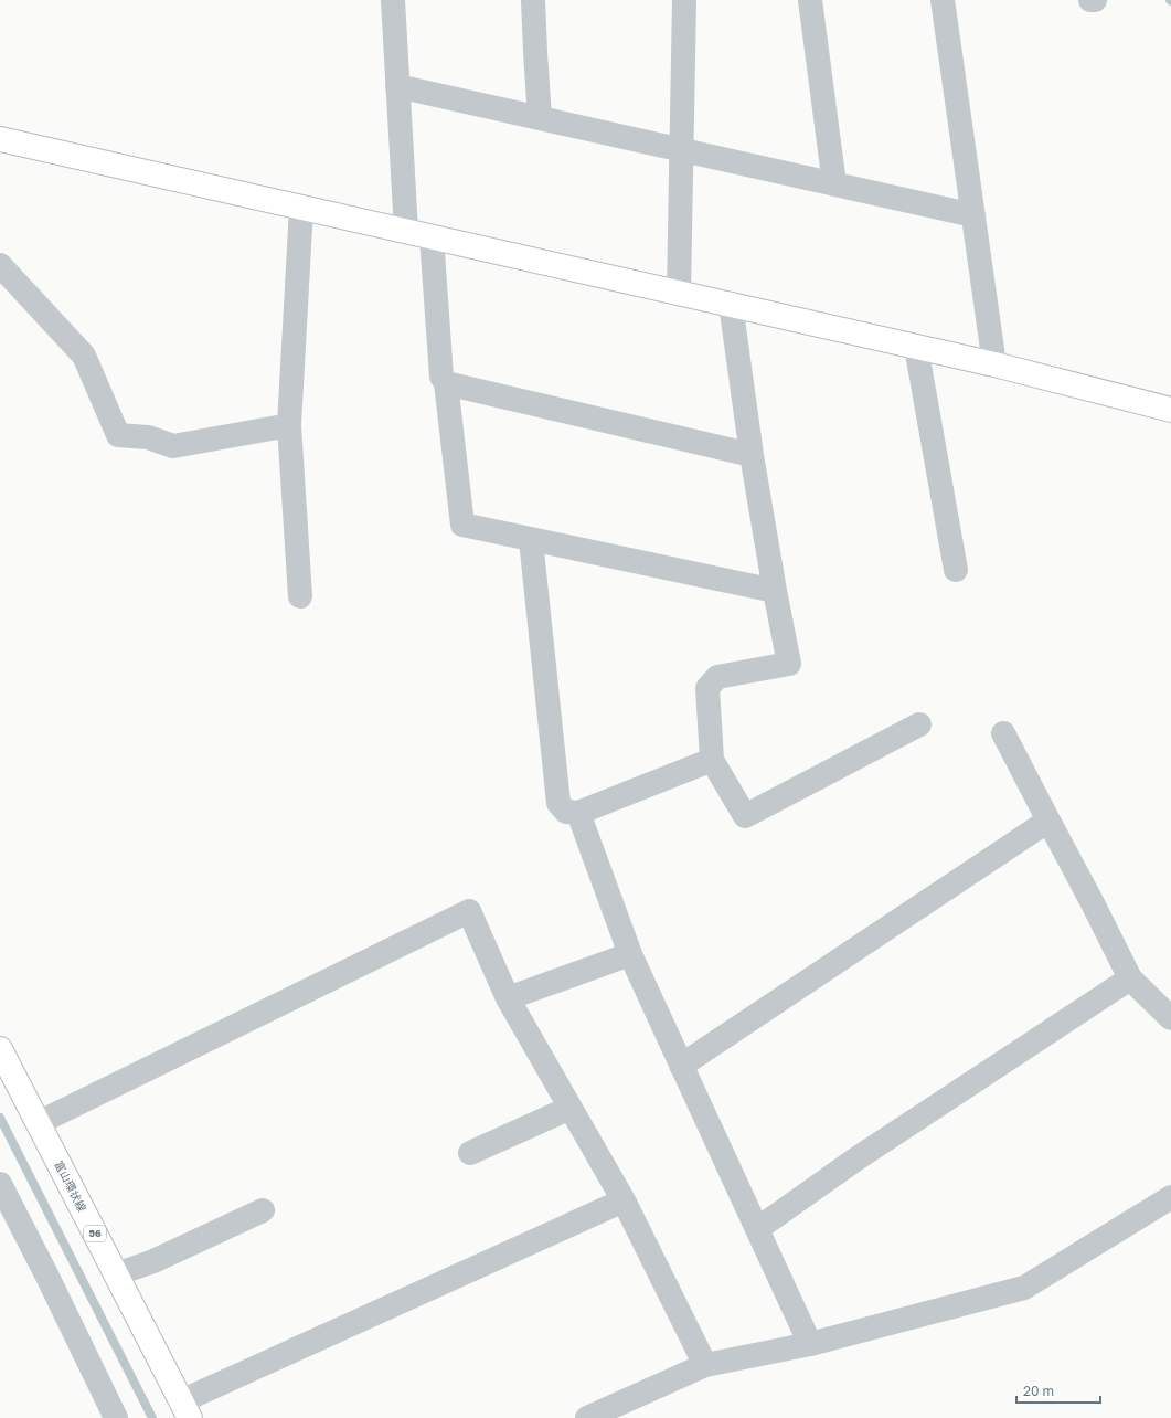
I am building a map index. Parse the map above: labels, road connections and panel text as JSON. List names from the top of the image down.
{
  "streets": {
    "street": ["富山環状線", "56"]
  },
  "scale_bar": "20 m"
}
